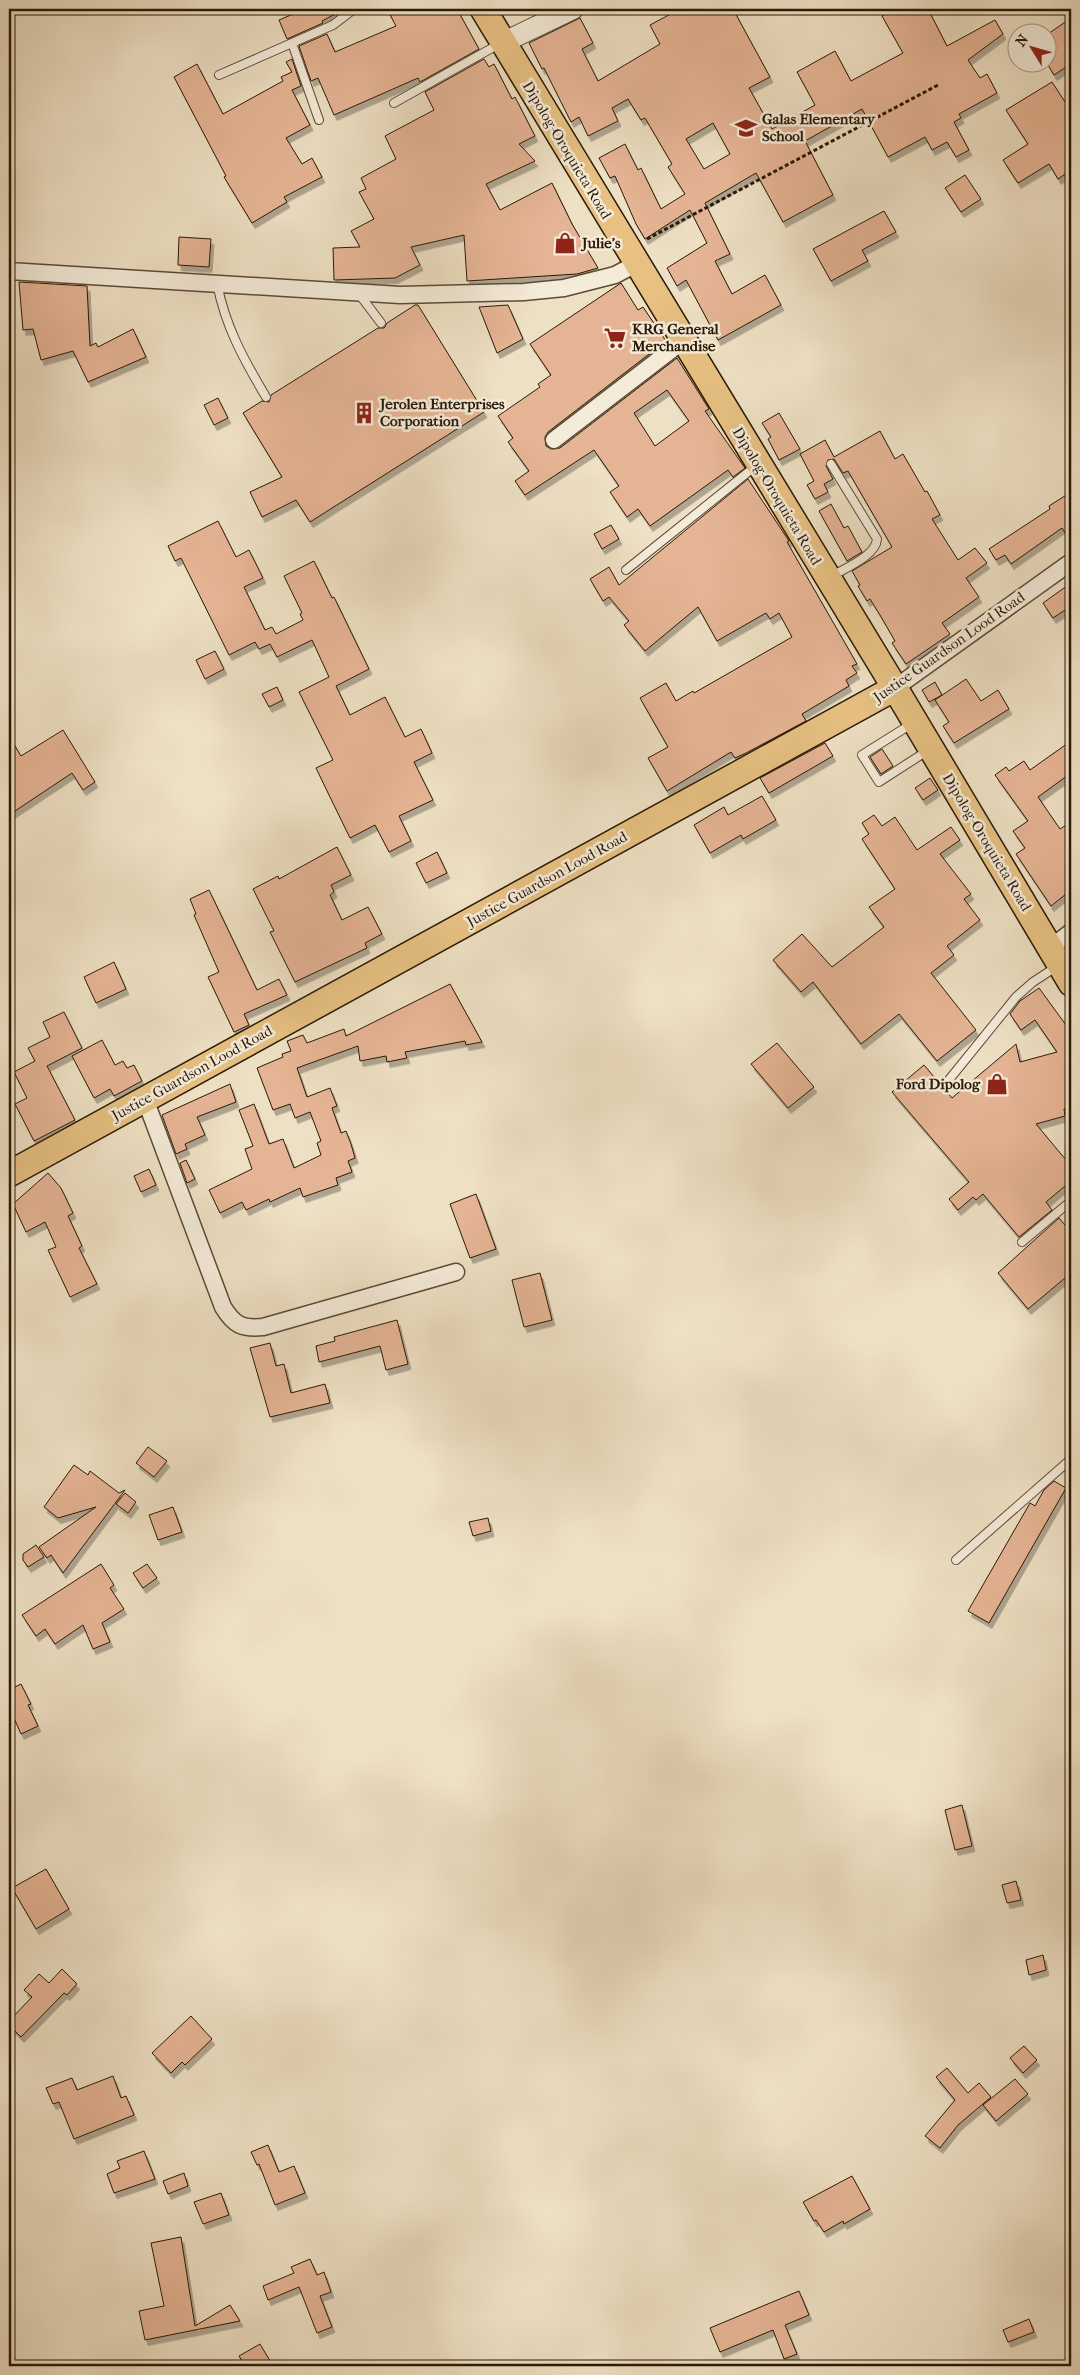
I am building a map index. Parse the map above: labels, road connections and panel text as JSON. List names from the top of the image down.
{
  "streets": {
    "main road": ["Dipolog-Oroquieta Road", "Justice Guardson Lood Road"]
  },
  "crossings": [
    ["Dipolog-Oroquieta Road", "Justice Guardson Lood Road"]
  ],
  "places": {
    "school or university": ["Galas Elementary School"],
    "shop": ["Julie's", "Ford Dipolog"],
    "supermarket": ["KRG General Merchandise"],
    "building": ["Jerolen Enterprises Corporation"]
  },
  "north": "top left"
}
